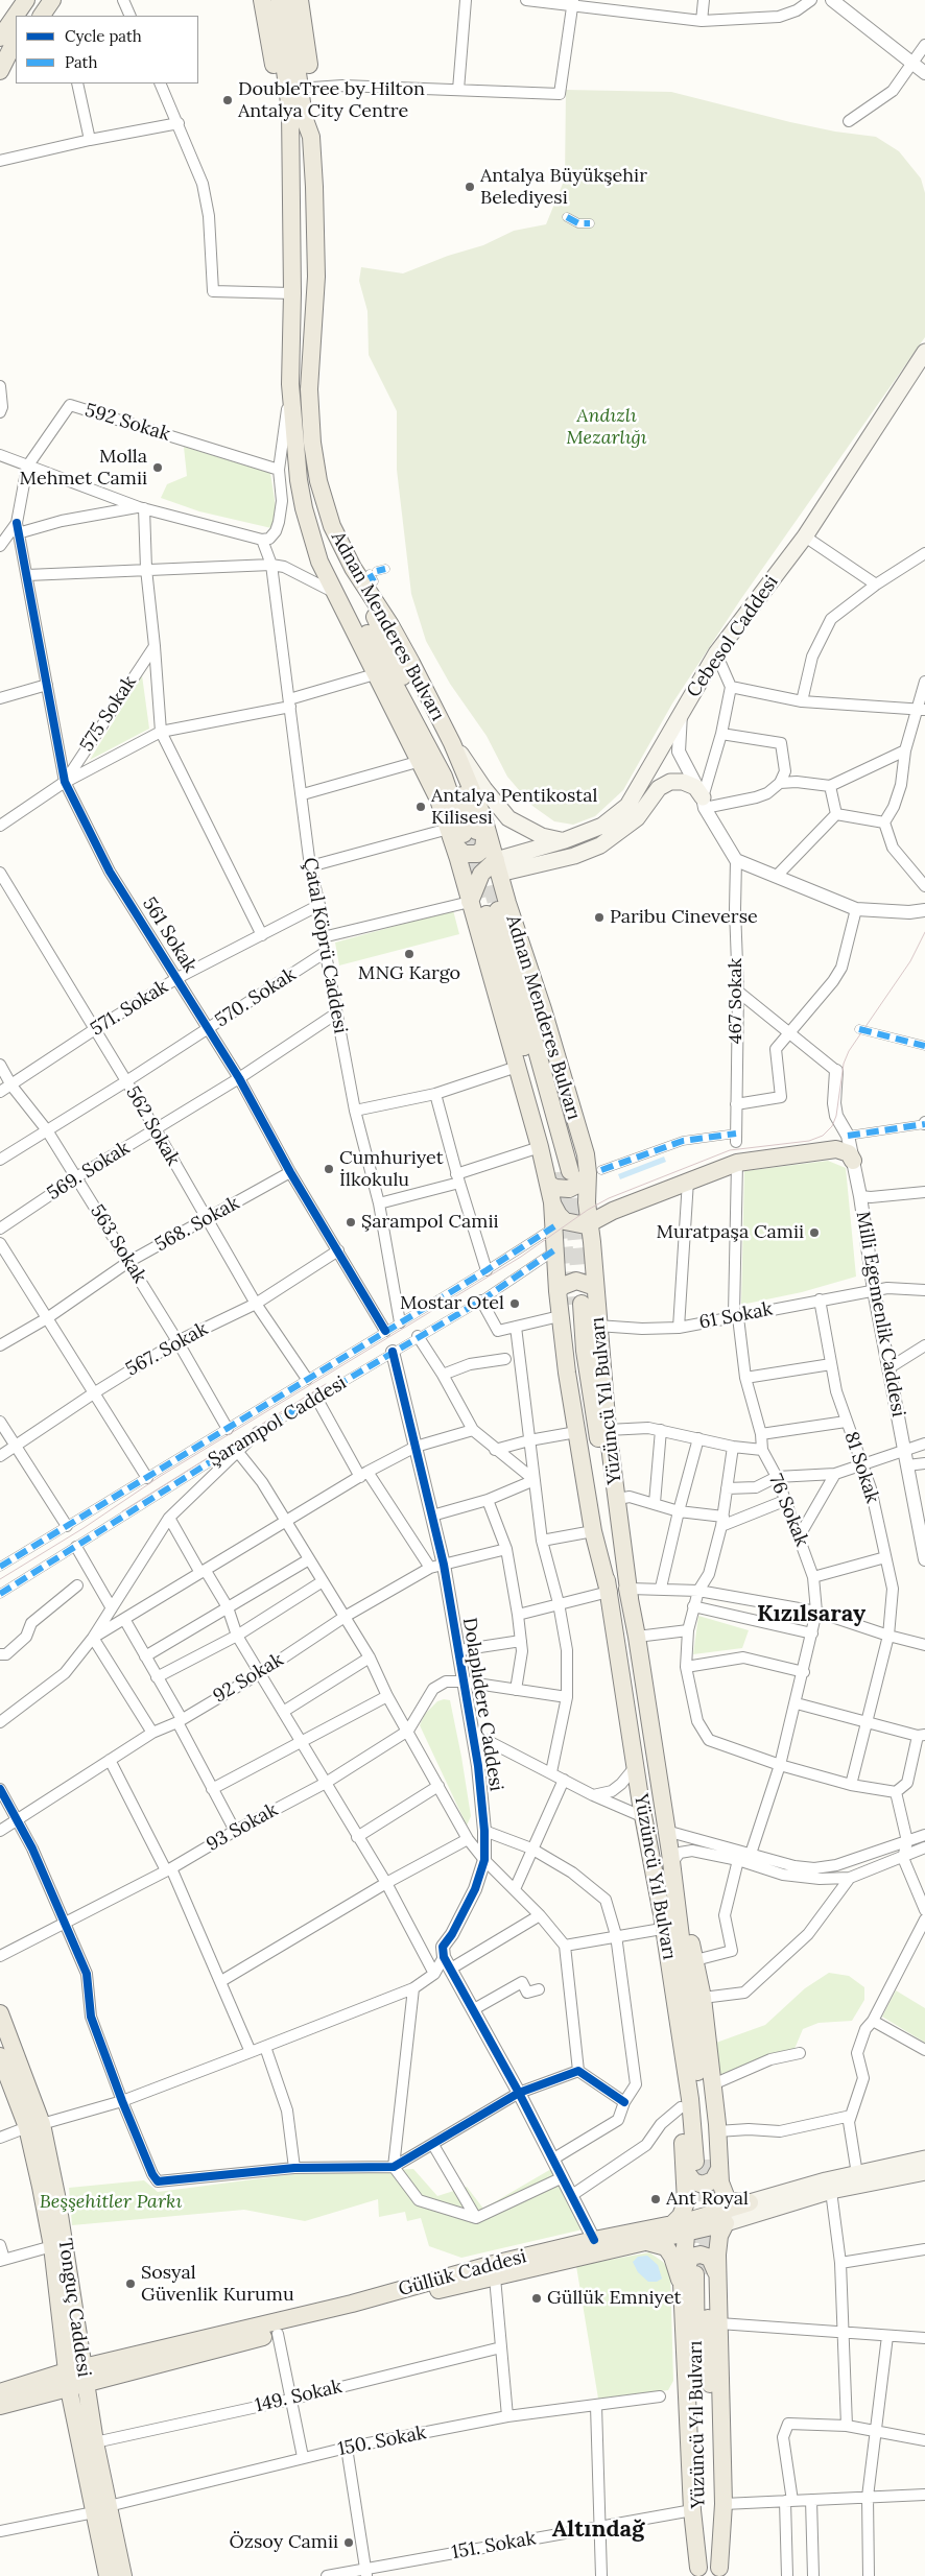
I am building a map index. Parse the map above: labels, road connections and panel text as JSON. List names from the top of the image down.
{
  "streets": {
    "main road": [
      "Adnan Menderes Bulvarı",
      "Cebesol Caddesi",
      "Yüzüncü Yıl Bulvarı",
      "Güllük Caddesi",
      "Tonguç Caddesi"
    ],
    "street": [
      "592 Sokak",
      "575 Sokak",
      "561 Sokak",
      "Çatal Köprü Caddesi",
      "570. Sokak",
      "467 Sokak",
      "571. Sokak",
      "562 Sokak",
      "569. Sokak",
      "568. Sokak",
      "563 Sokak",
      "Milli Egemenlik Caddesi",
      "61 Sokak",
      "567. Sokak",
      "Şarampol Caddesi",
      "81 Sokak",
      "76 Sokak",
      "92 Sokak",
      "Dolaplıdere Caddesi",
      "93 Sokak",
      "149. Sokak",
      "150. Sokak",
      "151. Sokak"
    ]
  },
  "crossings": [
    ["592 Sokak", "561 Sokak"],
    ["Adnan Menderes Bulvarı", "Cebesol Caddesi"],
    ["Adnan Menderes Bulvarı", "Yüzüncü Yıl Bulvarı"],
    ["Adnan Menderes Bulvarı", "Şarampol Caddesi"],
    ["575 Sokak", "561 Sokak"],
    ["561 Sokak", "570. Sokak"],
    ["561 Sokak", "571. Sokak"],
    ["561 Sokak", "569. Sokak"],
    ["561 Sokak", "568. Sokak"],
    ["561 Sokak", "567. Sokak"],
    ["561 Sokak", "Şarampol Caddesi"],
    ["Çatal Köprü Caddesi", "570. Sokak"],
    ["Çatal Köprü Caddesi", "571. Sokak"],
    ["Çatal Köprü Caddesi", "569. Sokak"],
    ["Çatal Köprü Caddesi", "Şarampol Caddesi"],
    ["570. Sokak", "562 Sokak"],
    ["570. Sokak", "563 Sokak"],
    ["571. Sokak", "562 Sokak"],
    ["571. Sokak", "563 Sokak"],
    ["562 Sokak", "569. Sokak"],
    ["562 Sokak", "568. Sokak"],
    ["562 Sokak", "567. Sokak"],
    ["562 Sokak", "Şarampol Caddesi"],
    ["569. Sokak", "563 Sokak"],
    ["568. Sokak", "563 Sokak"],
    ["563 Sokak", "567. Sokak"],
    ["563 Sokak", "Şarampol Caddesi"],
    ["Milli Egemenlik Caddesi", "61 Sokak"],
    ["61 Sokak", "Yüzüncü Yıl Bulvarı"],
    ["61 Sokak", "81 Sokak"],
    ["61 Sokak", "76 Sokak"],
    ["Yüzüncü Yıl Bulvarı", "Şarampol Caddesi"],
    ["Şarampol Caddesi", "Dolaplıdere Caddesi"],
    ["92 Sokak", "Dolaplıdere Caddesi"],
    ["Dolaplıdere Caddesi", "93 Sokak"],
    ["Güllük Caddesi", "Tonguç Caddesi"],
    ["Tonguç Caddesi", "149. Sokak"],
    ["Tonguç Caddesi", "150. Sokak"]
  ],
  "districts": ["Kızılsaray", "Altındağ"],
  "parks": ["Andızlı Mezarlığı", "Beşşehitler Parkı"],
  "places": [
    "DoubleTree by Hilton Antalya City Centre",
    "Antalya Büyükşehir Belediyesi",
    "Molla Mehmet Camii",
    "Antalya Pentikostal Kilisesi",
    "Paribu Cineverse",
    "MNG Kargo",
    "Cumhuriyet İlkokulu",
    "Şarampol Camii",
    "Muratpaşa Camii",
    "Mostar Otel",
    "Ant Royal",
    "Sosyal Güvenlik Kurumu",
    "Güllük Emniyet",
    "Özsoy Camii"
  ],
  "legend": ["Cycle path", "Path"]
}
